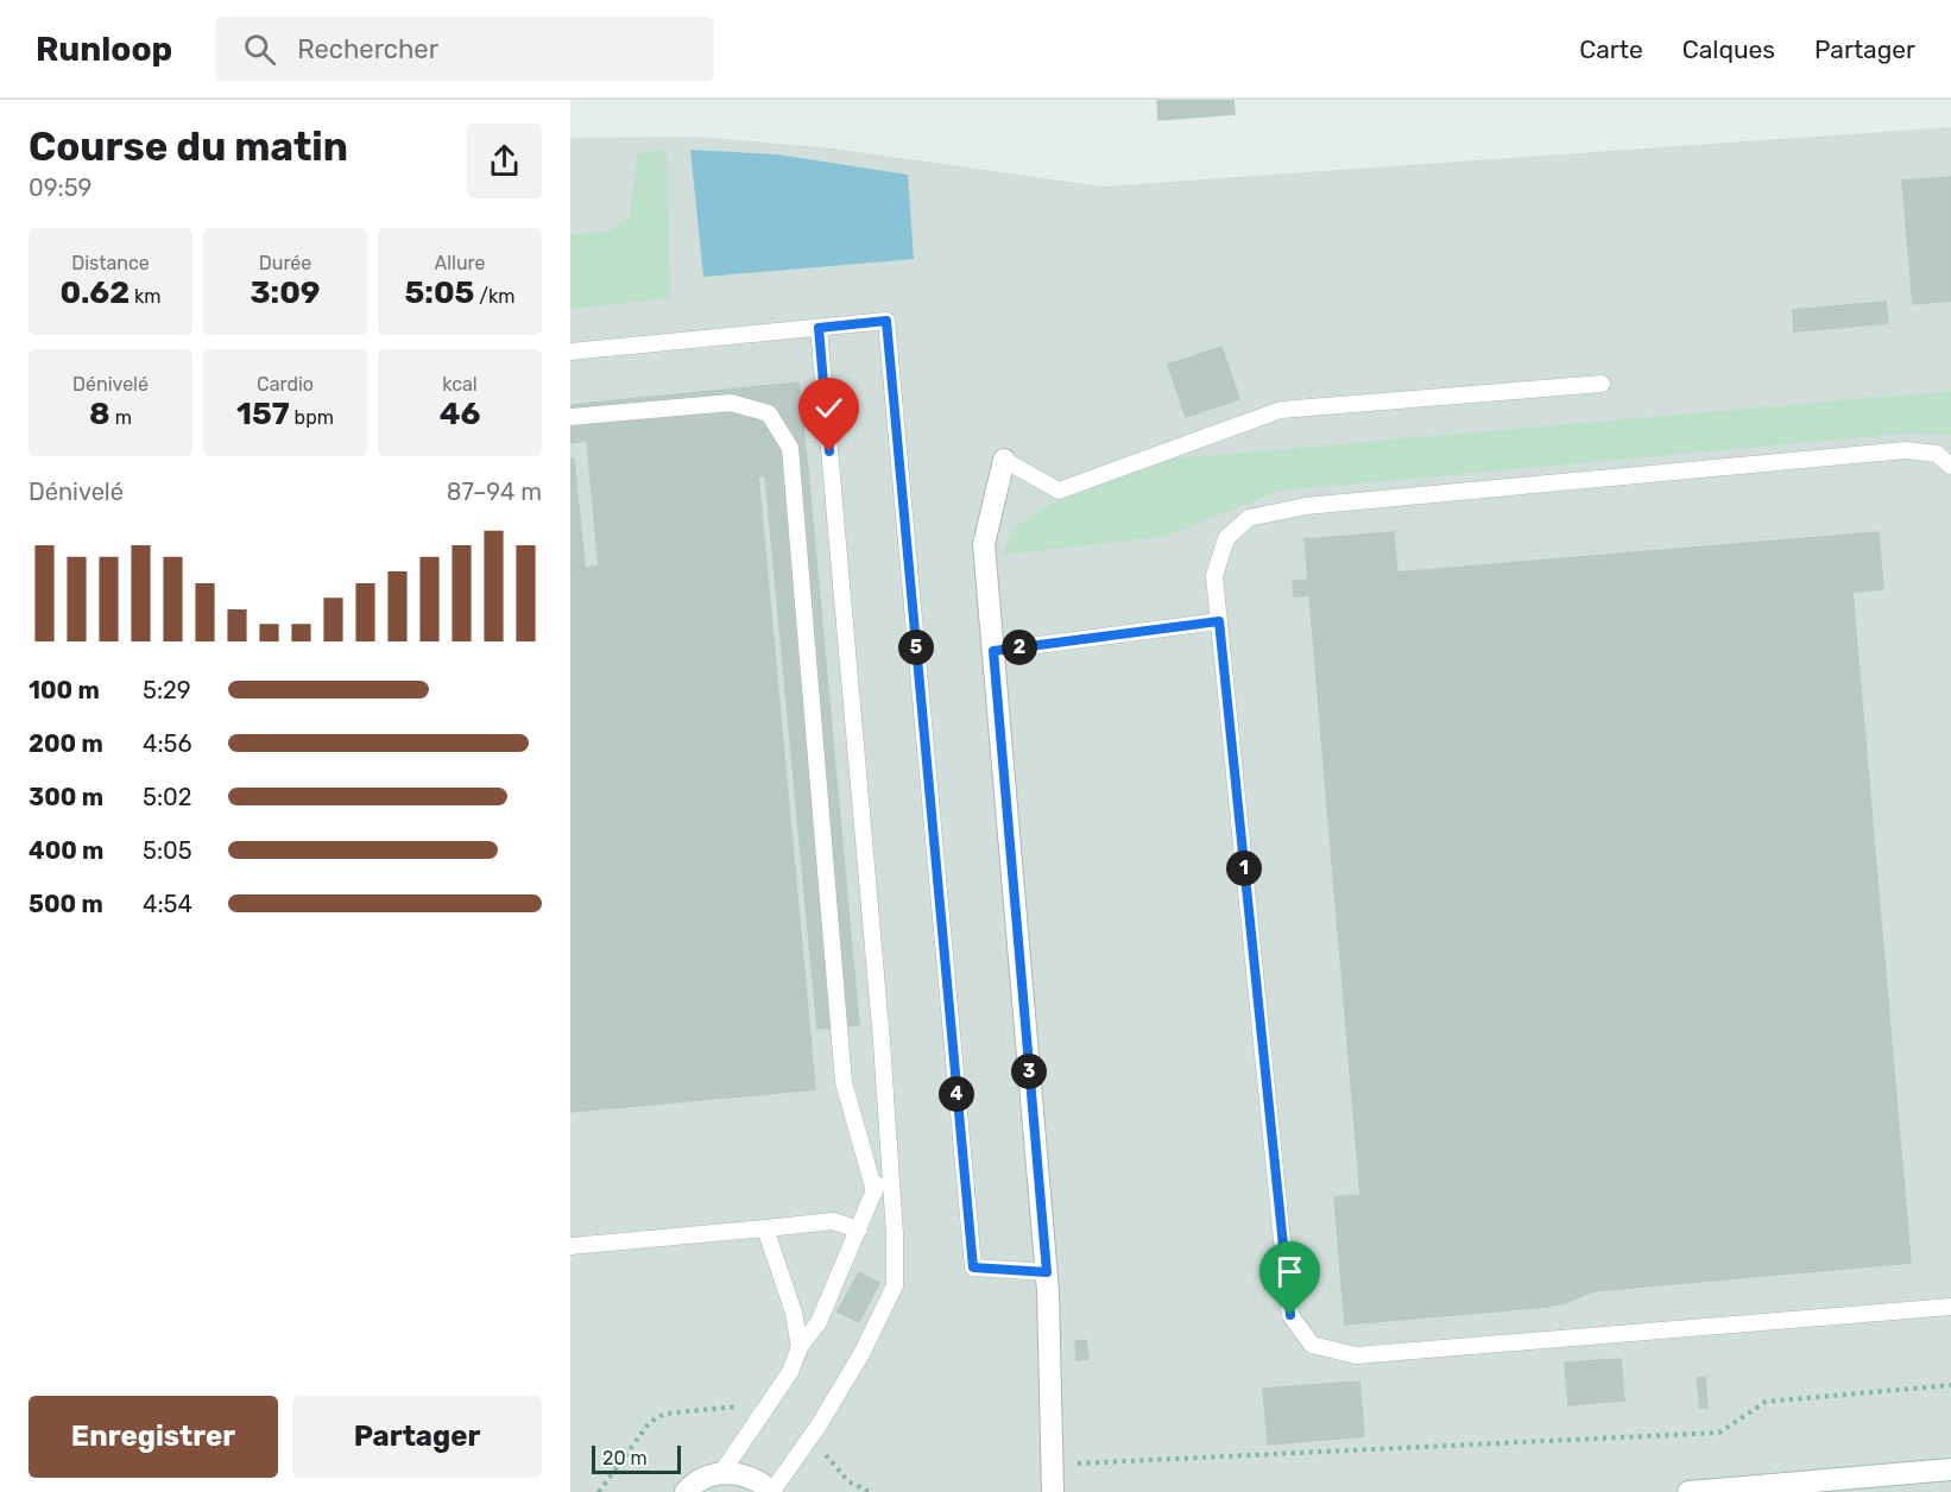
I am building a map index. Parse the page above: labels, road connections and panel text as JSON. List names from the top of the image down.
{
  "scale_bar": "20 m",
  "page": {
    "header": "Runloop",
    "search": "Rechercher",
    "nav": ["Carte", "Calques", "Partager"],
    "heading": ["Course du matin", "09:59"],
    "stats": [
      ["Distance", "0.62 km"],
      ["Durée", "3:09"],
      ["Allure", "5:05 /km"],
      ["Dénivelé", "8 m"],
      ["Cardio", "157 bpm"],
      ["kcal", "46"]
    ],
    "chart": ["Dénivelé", "87–94 m"],
    "pins": [
      "2",
      "5",
      "1",
      "3",
      "4"
    ],
    "list": [
      {
        "name": "100 m",
        "note": "5:29"
      },
      {
        "name": "200 m",
        "note": "4:56"
      },
      {
        "name": "300 m",
        "note": "5:02"
      },
      {
        "name": "400 m",
        "note": "5:05"
      },
      {
        "name": "500 m",
        "note": "4:54"
      }
    ],
    "buttons": ["Enregistrer", "Partager"],
    "scale": "20 m"
  }
}
